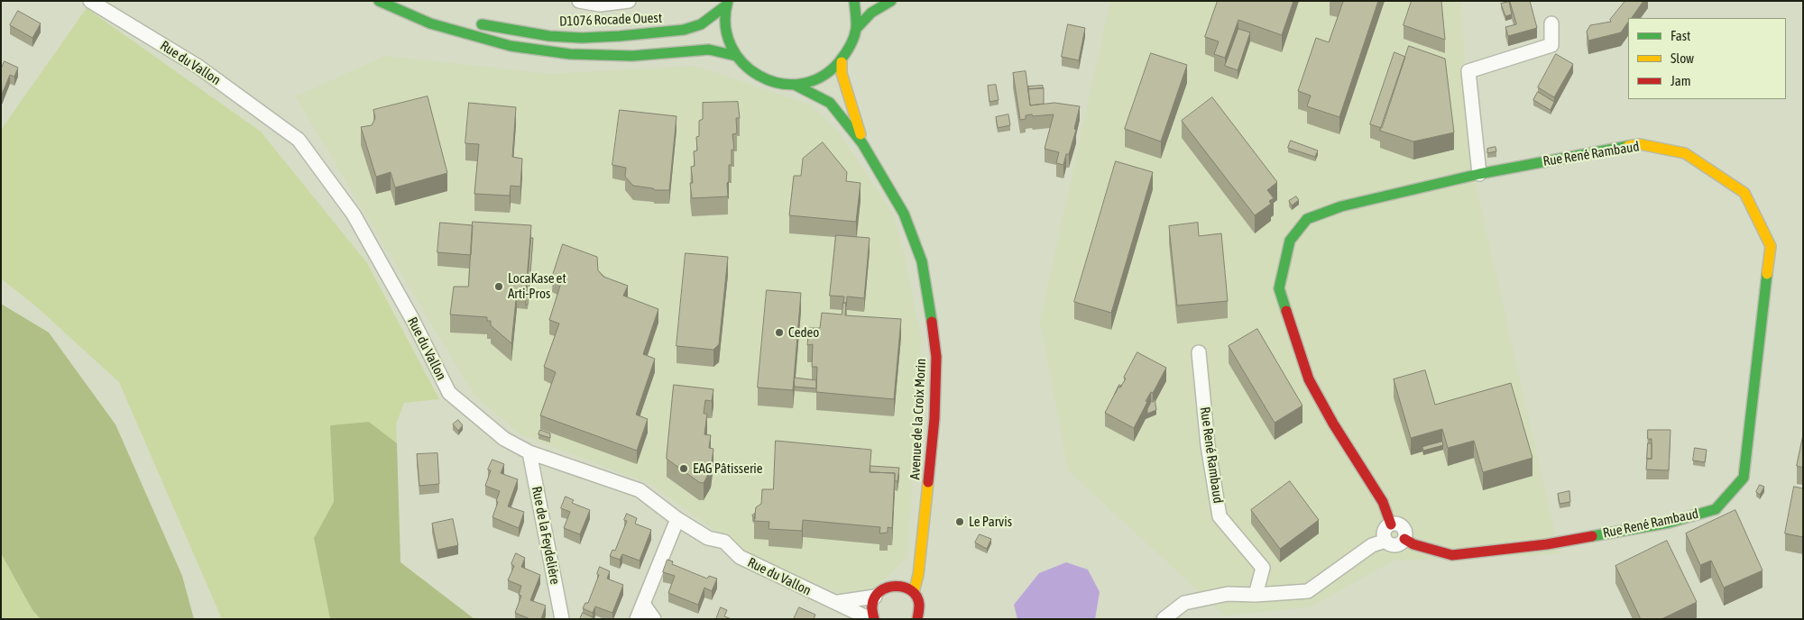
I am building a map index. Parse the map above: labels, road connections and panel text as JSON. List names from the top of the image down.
{
  "streets": {
    "main road": ["D1076 Rocade Ouest", "Rue René Rambaud", "Avenue de la Croix Morin"],
    "street": ["Rue du Vallon", "Rue de la Feydelière"]
  },
  "crossings": [
    ["Rue du Vallon", "Rue de la Feydelière"]
  ],
  "places": [
    "LocaKase et Arti-Pros",
    "Cedeo",
    "EAG Pâtisserie",
    "Le Parvis"
  ],
  "legend": ["Fast", "Slow", "Jam"]
}
